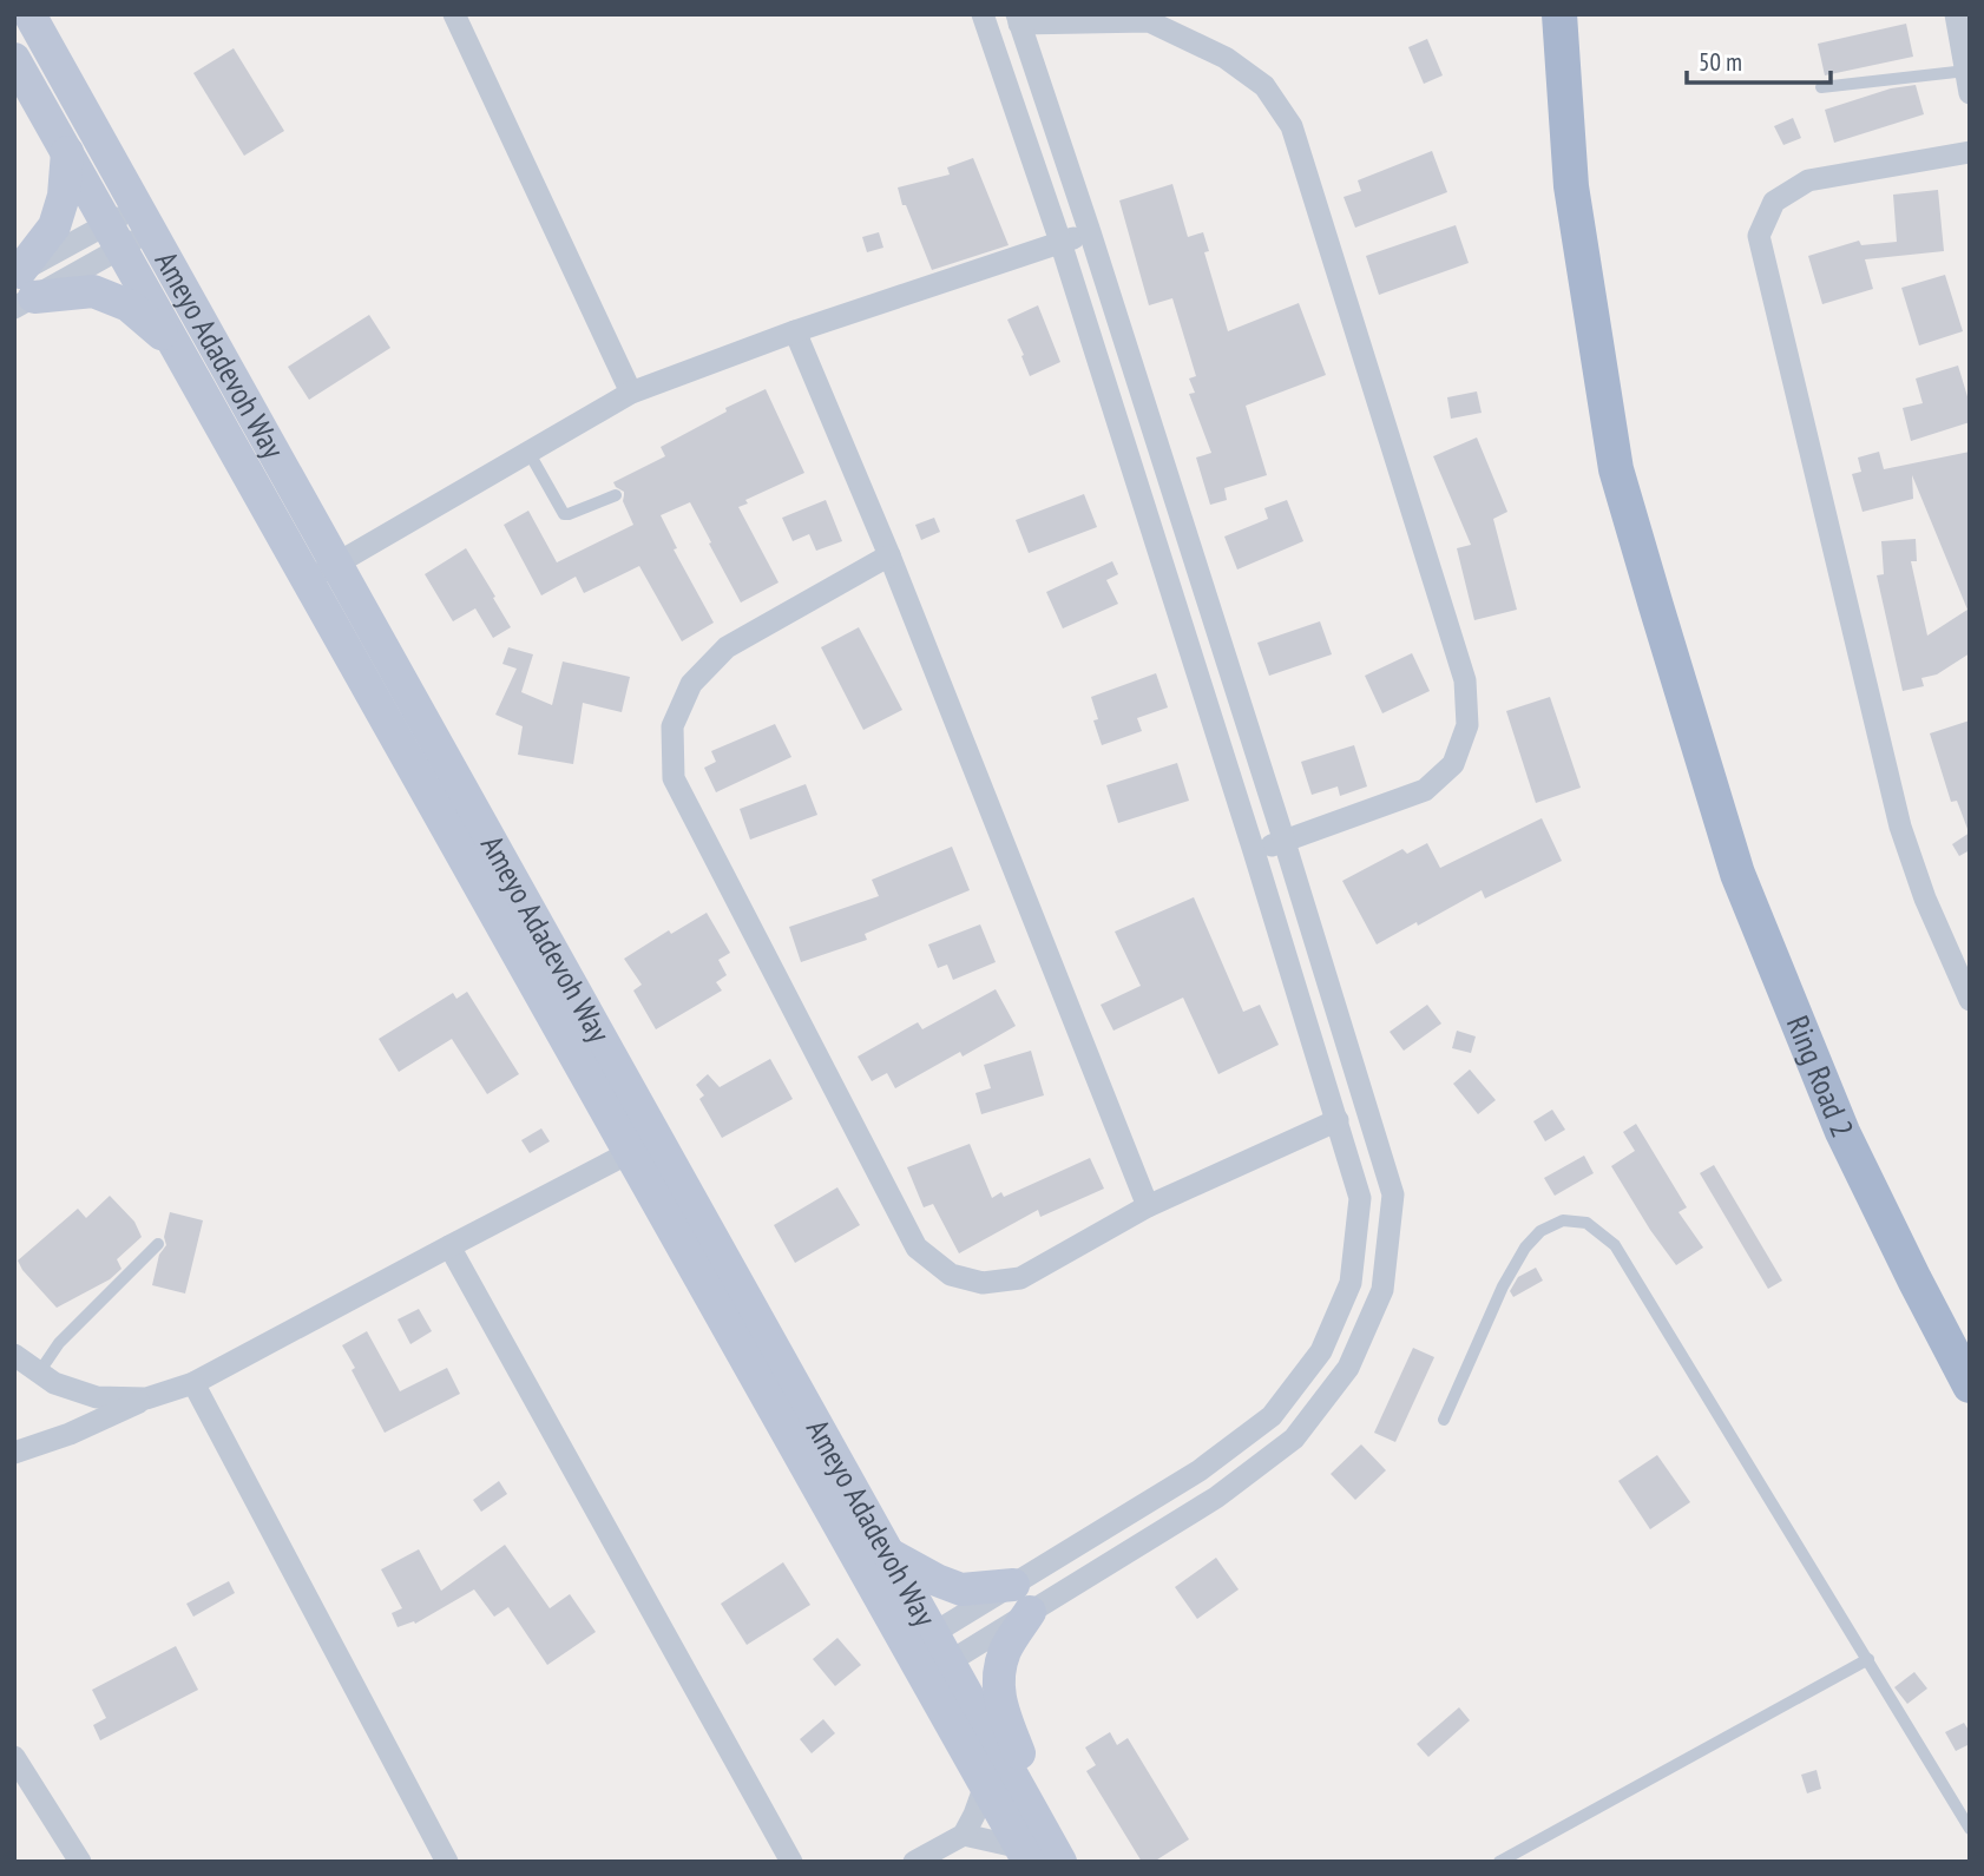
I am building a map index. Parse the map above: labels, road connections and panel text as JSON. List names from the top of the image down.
{
  "streets": {
    "main road": ["Ring Road 2"],
    "street": ["Ameyo Adadevoh Way"]
  },
  "scale_bar": "50 m"
}
